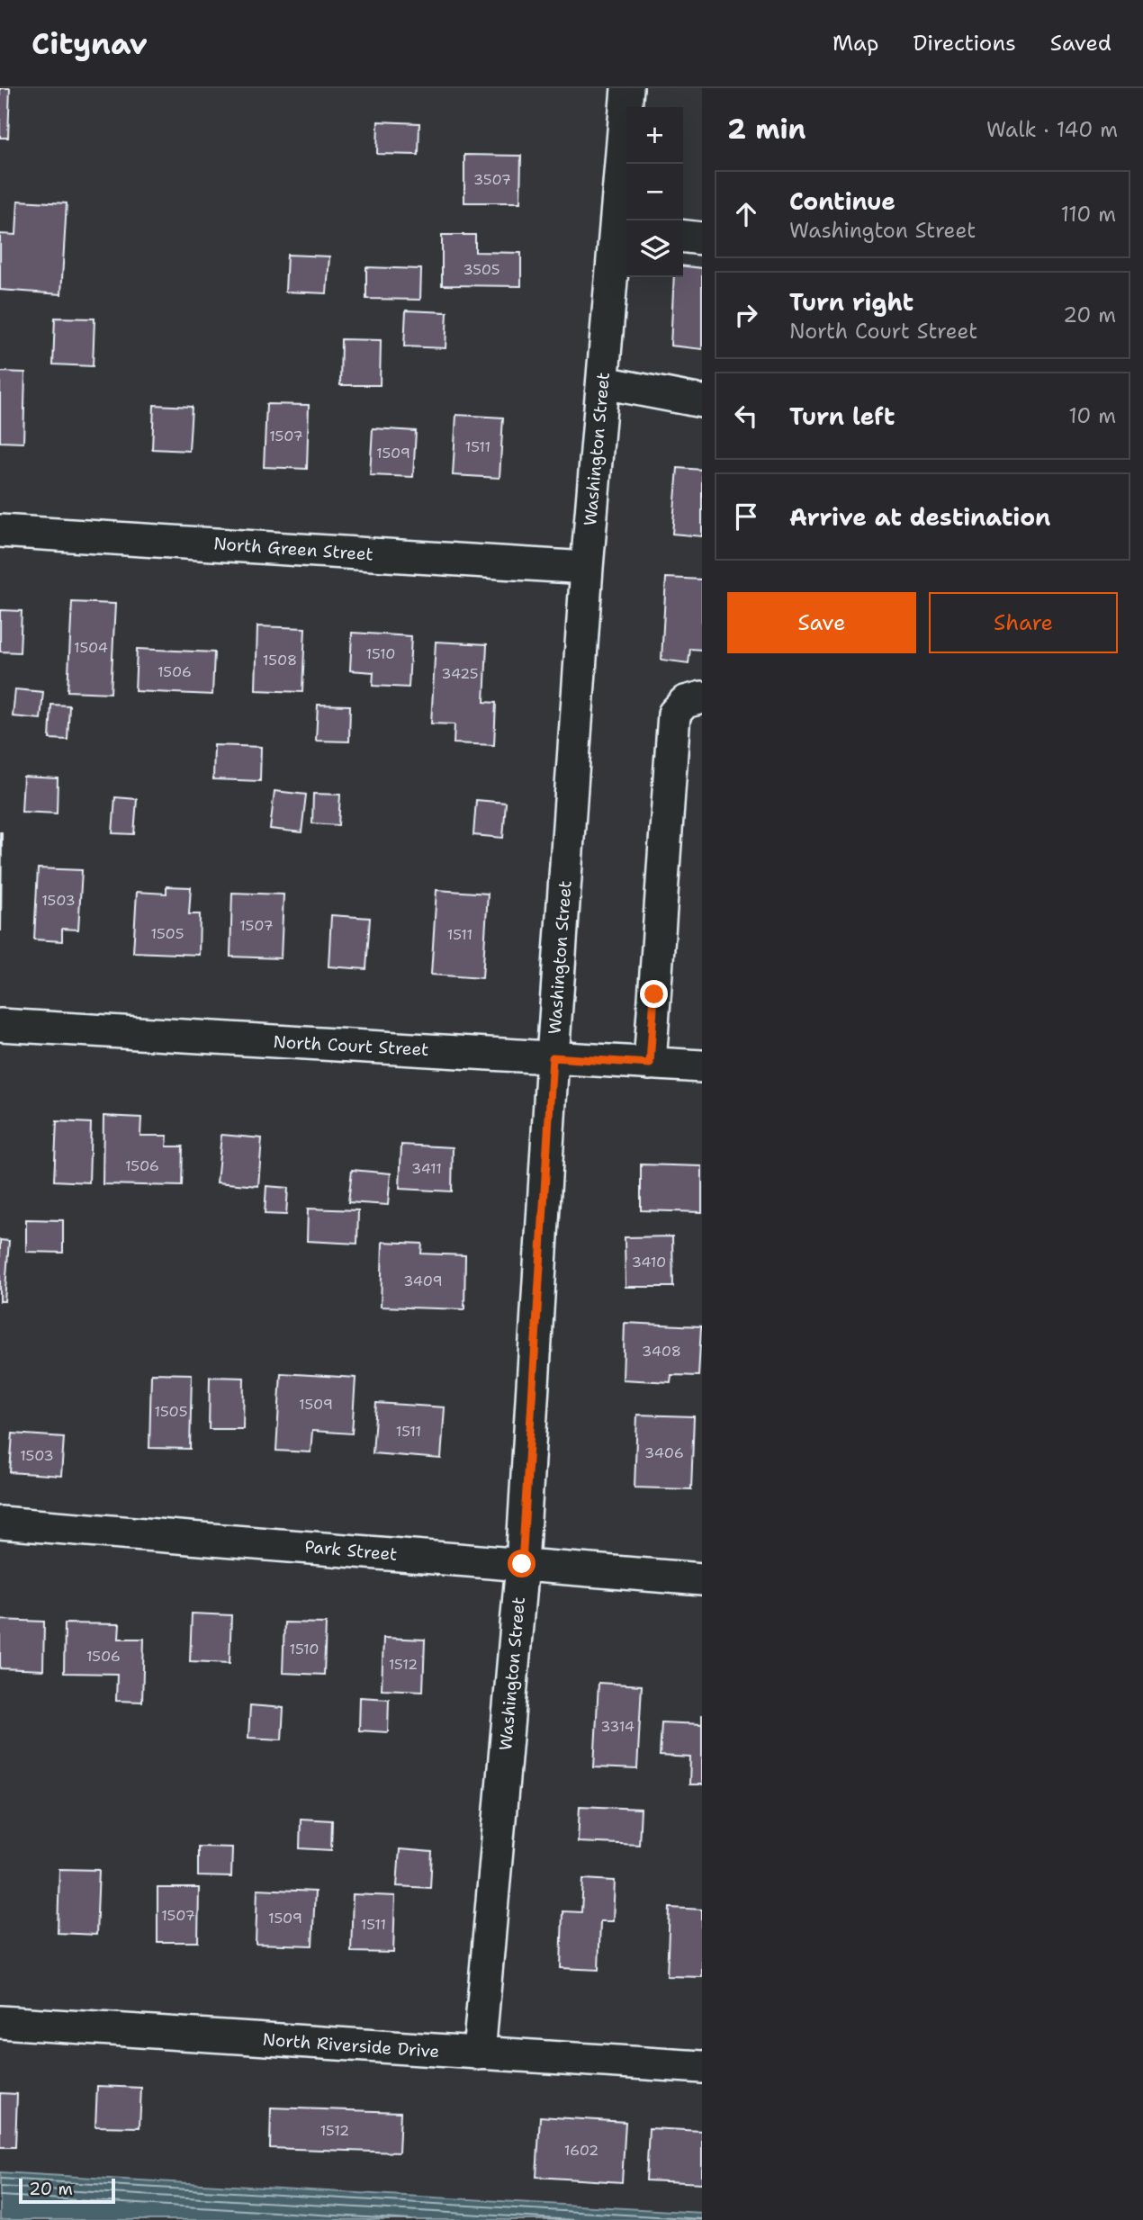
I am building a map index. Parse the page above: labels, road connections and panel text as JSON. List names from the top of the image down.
{
  "streets": {
    "street": [
      "Washington Street",
      "North Green Street",
      "North Court Street",
      "Park Street",
      "North Riverside Drive"
    ]
  },
  "crossings": [
    ["Washington Street", "North Green Street"],
    ["Washington Street", "North Court Street"],
    ["Washington Street", "Park Street"],
    ["Washington Street", "North Riverside Drive"]
  ],
  "house_numbers": [
    "3507",
    "3505",
    "1507",
    "1511",
    "1509",
    "1504",
    "1510",
    "1508",
    "1506",
    "3425",
    "1503",
    "1507",
    "1505",
    "1511",
    "1506",
    "3411",
    "3410",
    "3409",
    "3408",
    "1509",
    "1505",
    "1511",
    "3406",
    "1503",
    "1510",
    "1506",
    "1512",
    "3314",
    "1507",
    "1509",
    "1511",
    "1512",
    "1602"
  ],
  "scale_bar": "20 m",
  "page": {
    "header": "Citynav",
    "nav": ["Map", "Directions", "Saved"],
    "heading": ["2 min", "Walk · 140 m"],
    "map_buttons": ["+", "−"],
    "list": [
      ["Continue", "Washington Street", "110 m"],
      ["Turn right", "North Court Street", "20 m"],
      ["Turn left", "10 m"],
      "Arrive at destination"
    ],
    "buttons": ["Save", "Share"],
    "scale": "20 m"
  }
}
